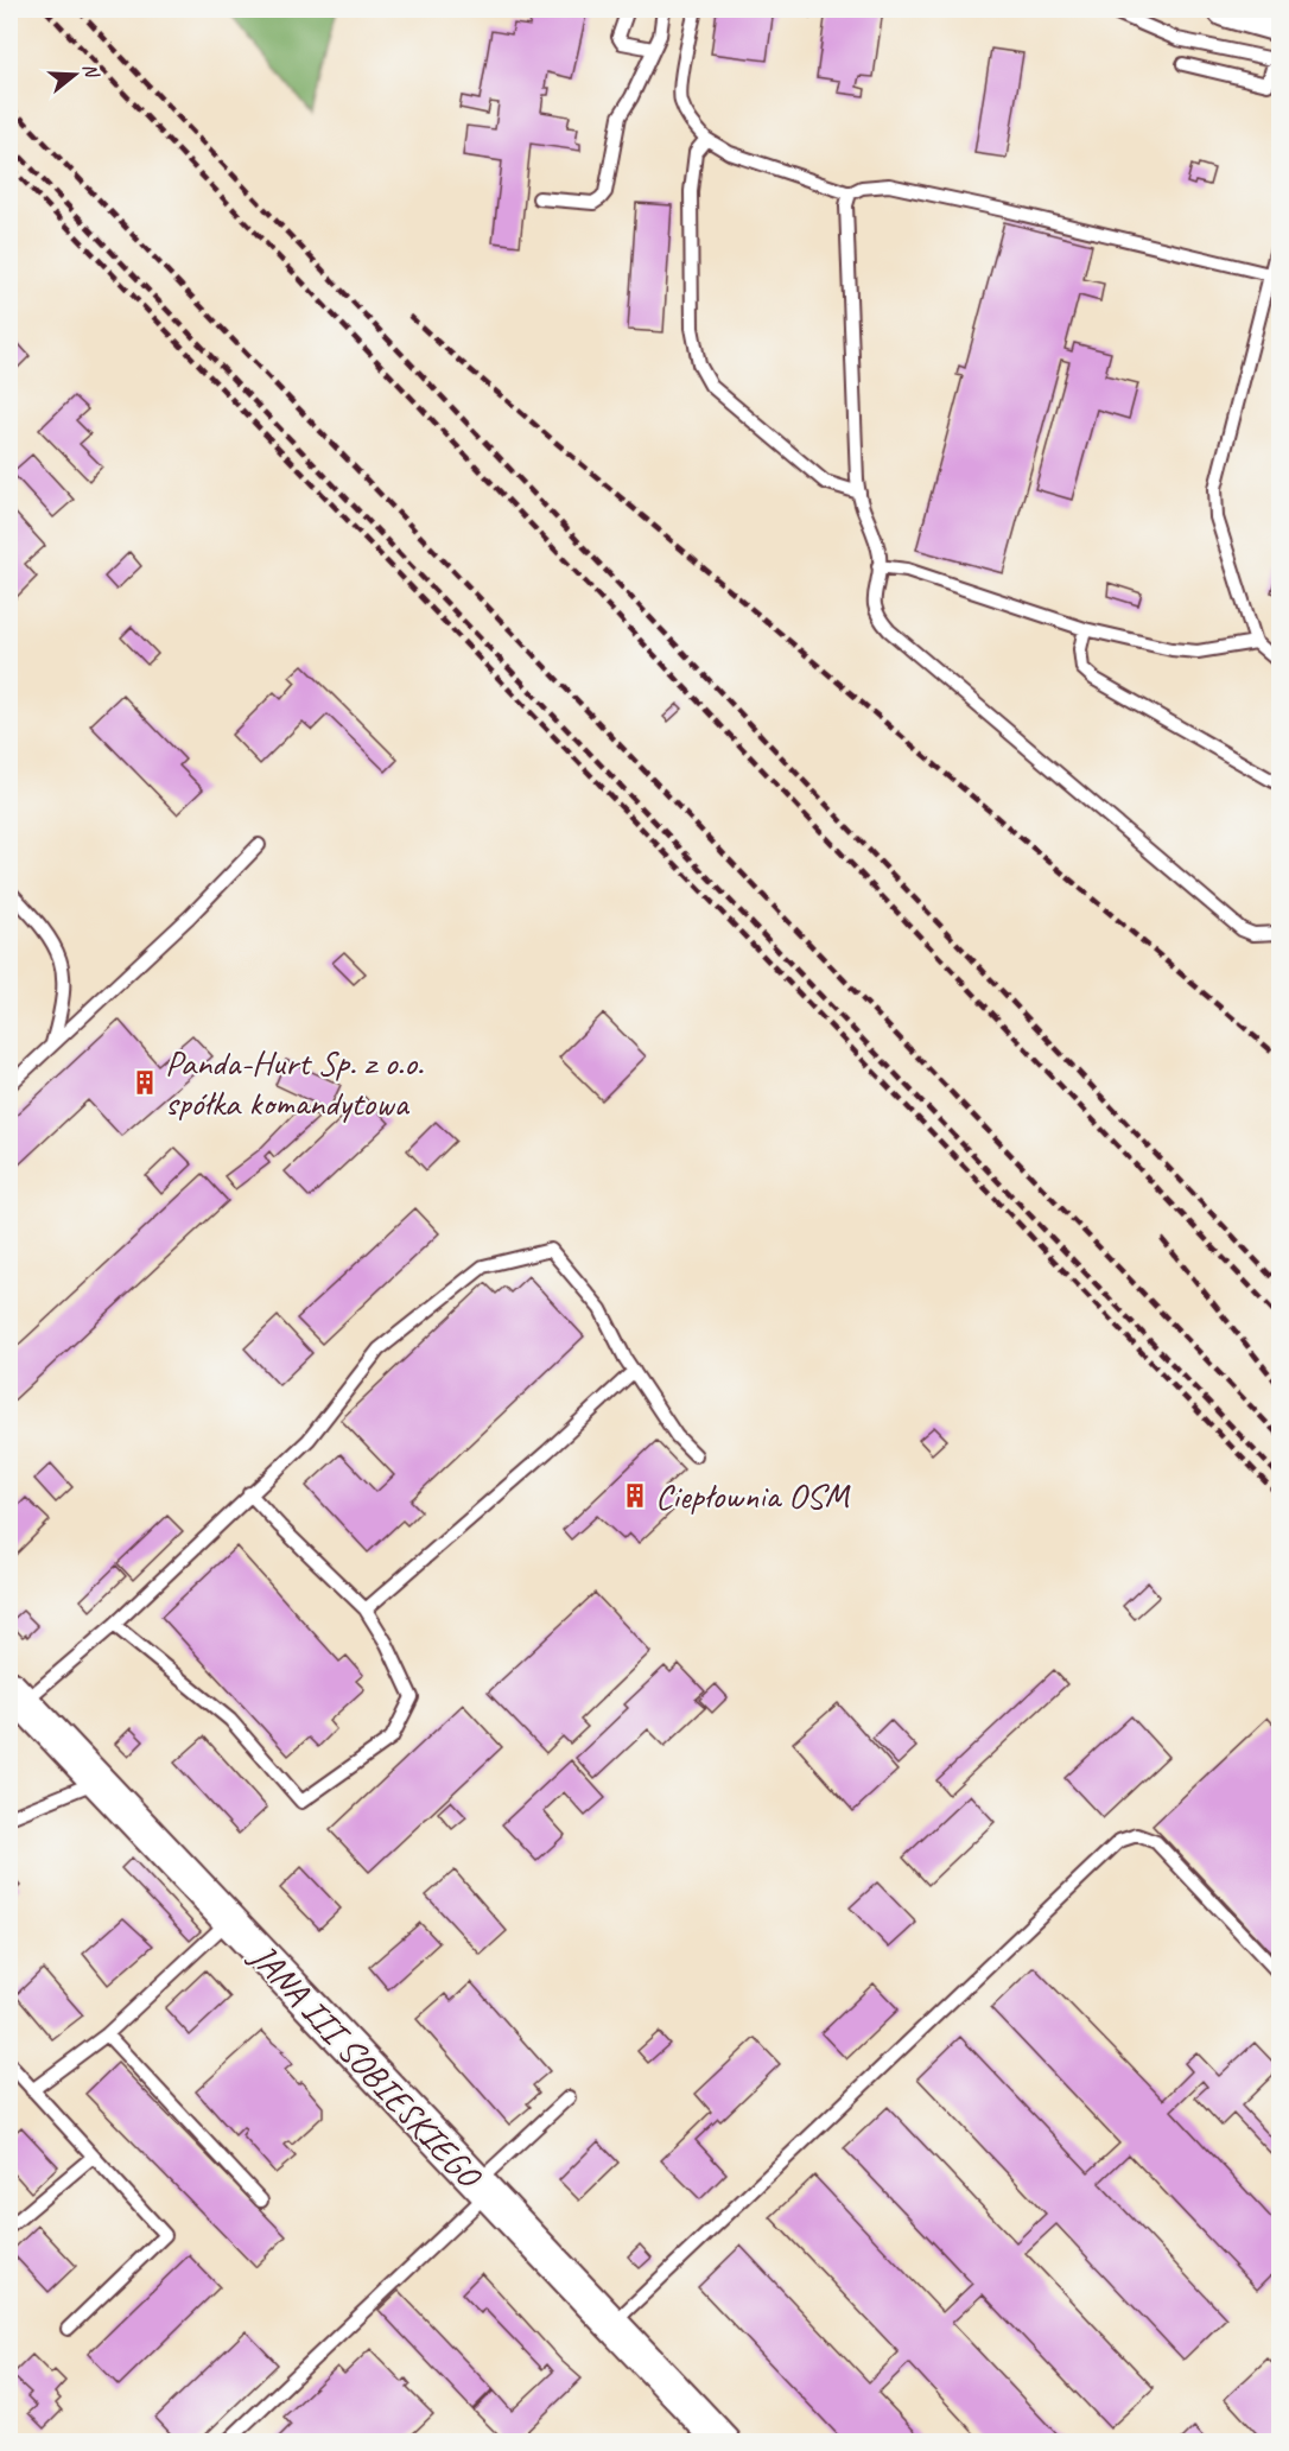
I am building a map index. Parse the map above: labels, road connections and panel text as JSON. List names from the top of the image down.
{
  "streets": {
    "main road": ["JANA III SOBIESKIEGO"]
  },
  "places": {
    "building": ["Panda-Hurt Sp. z o.o. spółka komandytowa", "Ciepłownia OSM"]
  },
  "north": "right"
}
